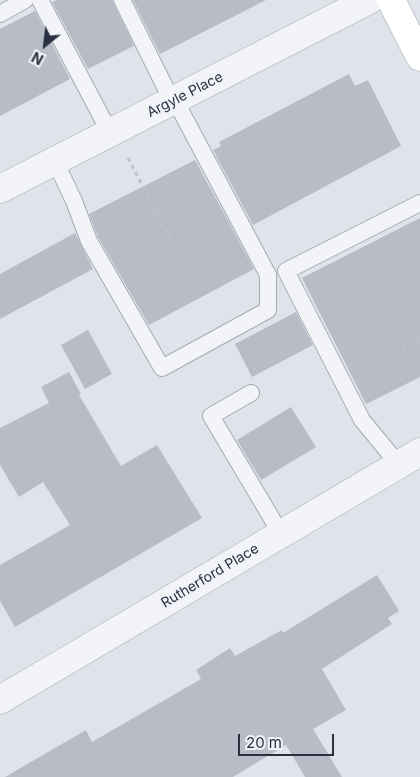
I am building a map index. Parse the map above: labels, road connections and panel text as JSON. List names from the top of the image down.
{
  "streets": {
    "street": ["Argyle Place", "Rutherford Place"]
  },
  "scale_bar": "20 m",
  "north": "bottom left"
}
